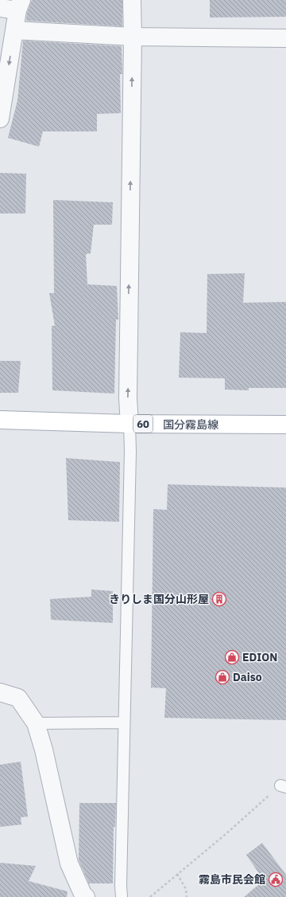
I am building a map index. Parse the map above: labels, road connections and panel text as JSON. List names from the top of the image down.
{
  "streets": {
    "main road": ["60", "国分霧島線"]
  },
  "places": {
    "building": ["きりしま国分山形屋"],
    "shop": ["EDION", "Daiso"],
    "public building": ["霧島市民会館"]
  }
}
